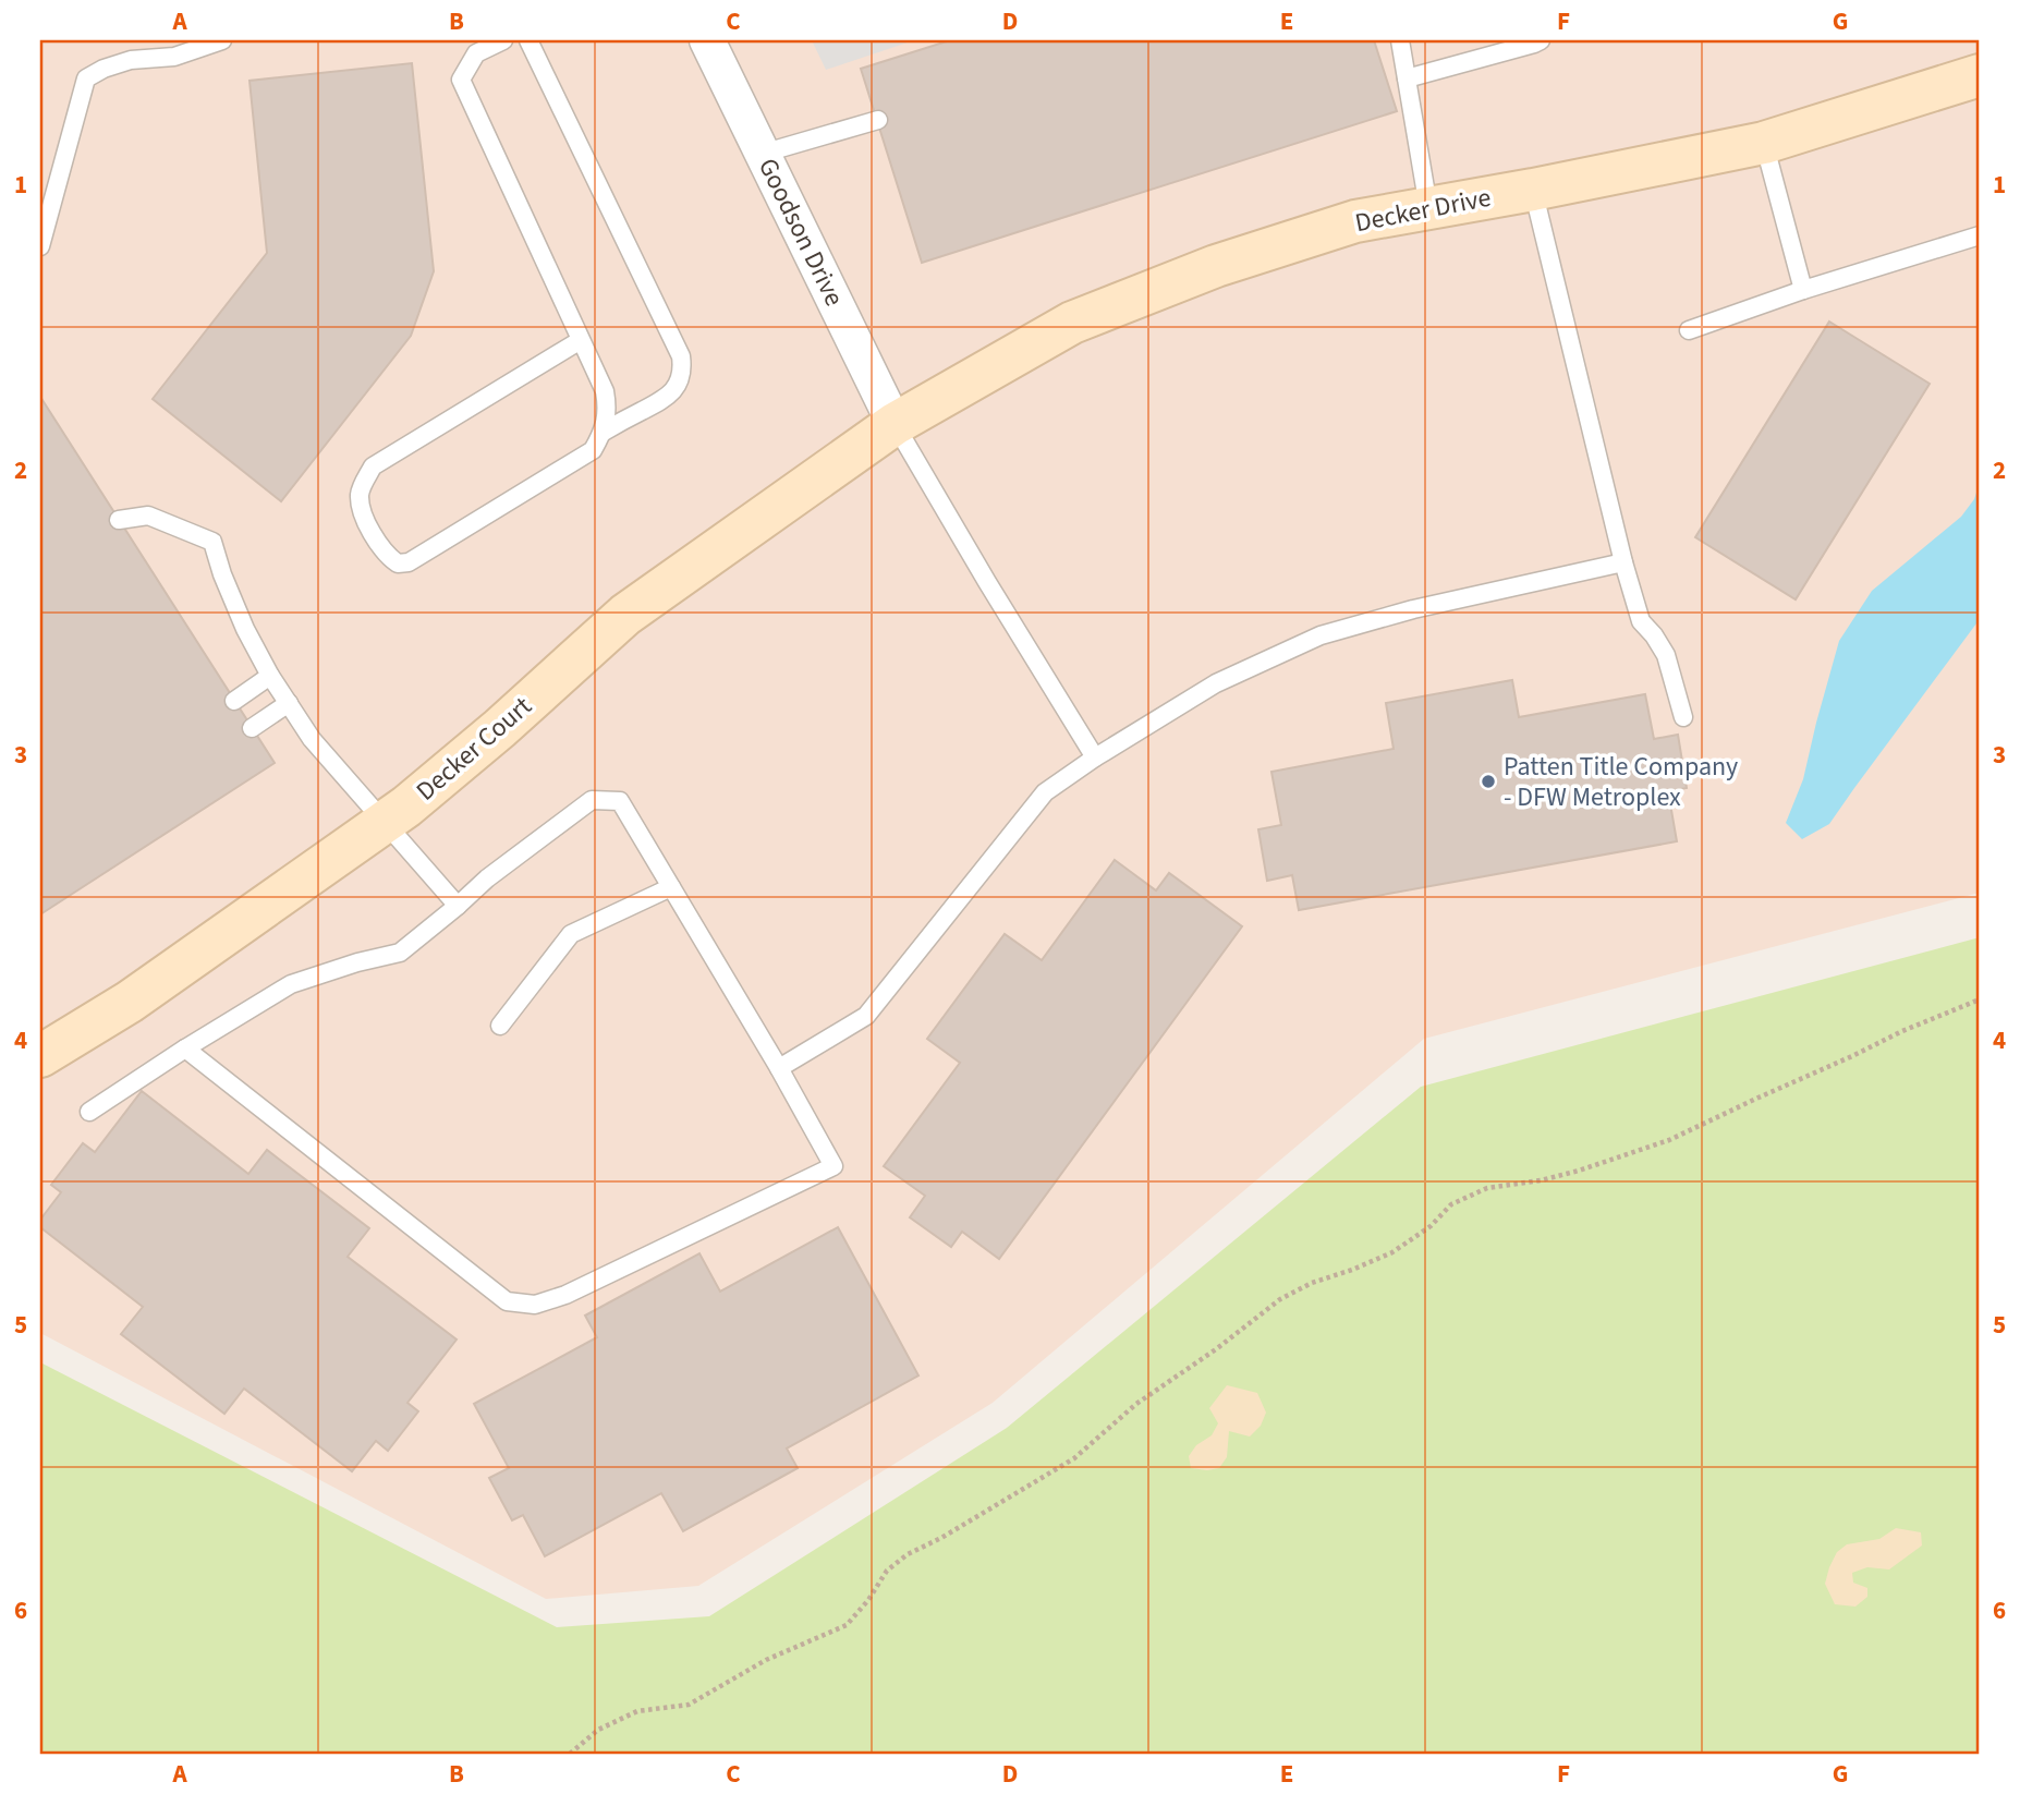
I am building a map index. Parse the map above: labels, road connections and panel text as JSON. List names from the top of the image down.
{
  "streets": {
    "street": ["Decker Drive", "Goodson Drive", "Decker Court"]
  },
  "crossings": [
    ["Decker Drive", "Goodson Drive"],
    ["Decker Drive", "Decker Court"],
    ["Goodson Drive", "Decker Court"]
  ],
  "places": ["Patten Title Company - DFW Metroplex"],
  "grid": {
    "columns": [
      "A",
      "B",
      "C",
      "D",
      "E",
      "F",
      "G"
    ],
    "rows": [
      "1",
      "2",
      "3",
      "4",
      "5",
      "6"
    ]
  }
}
